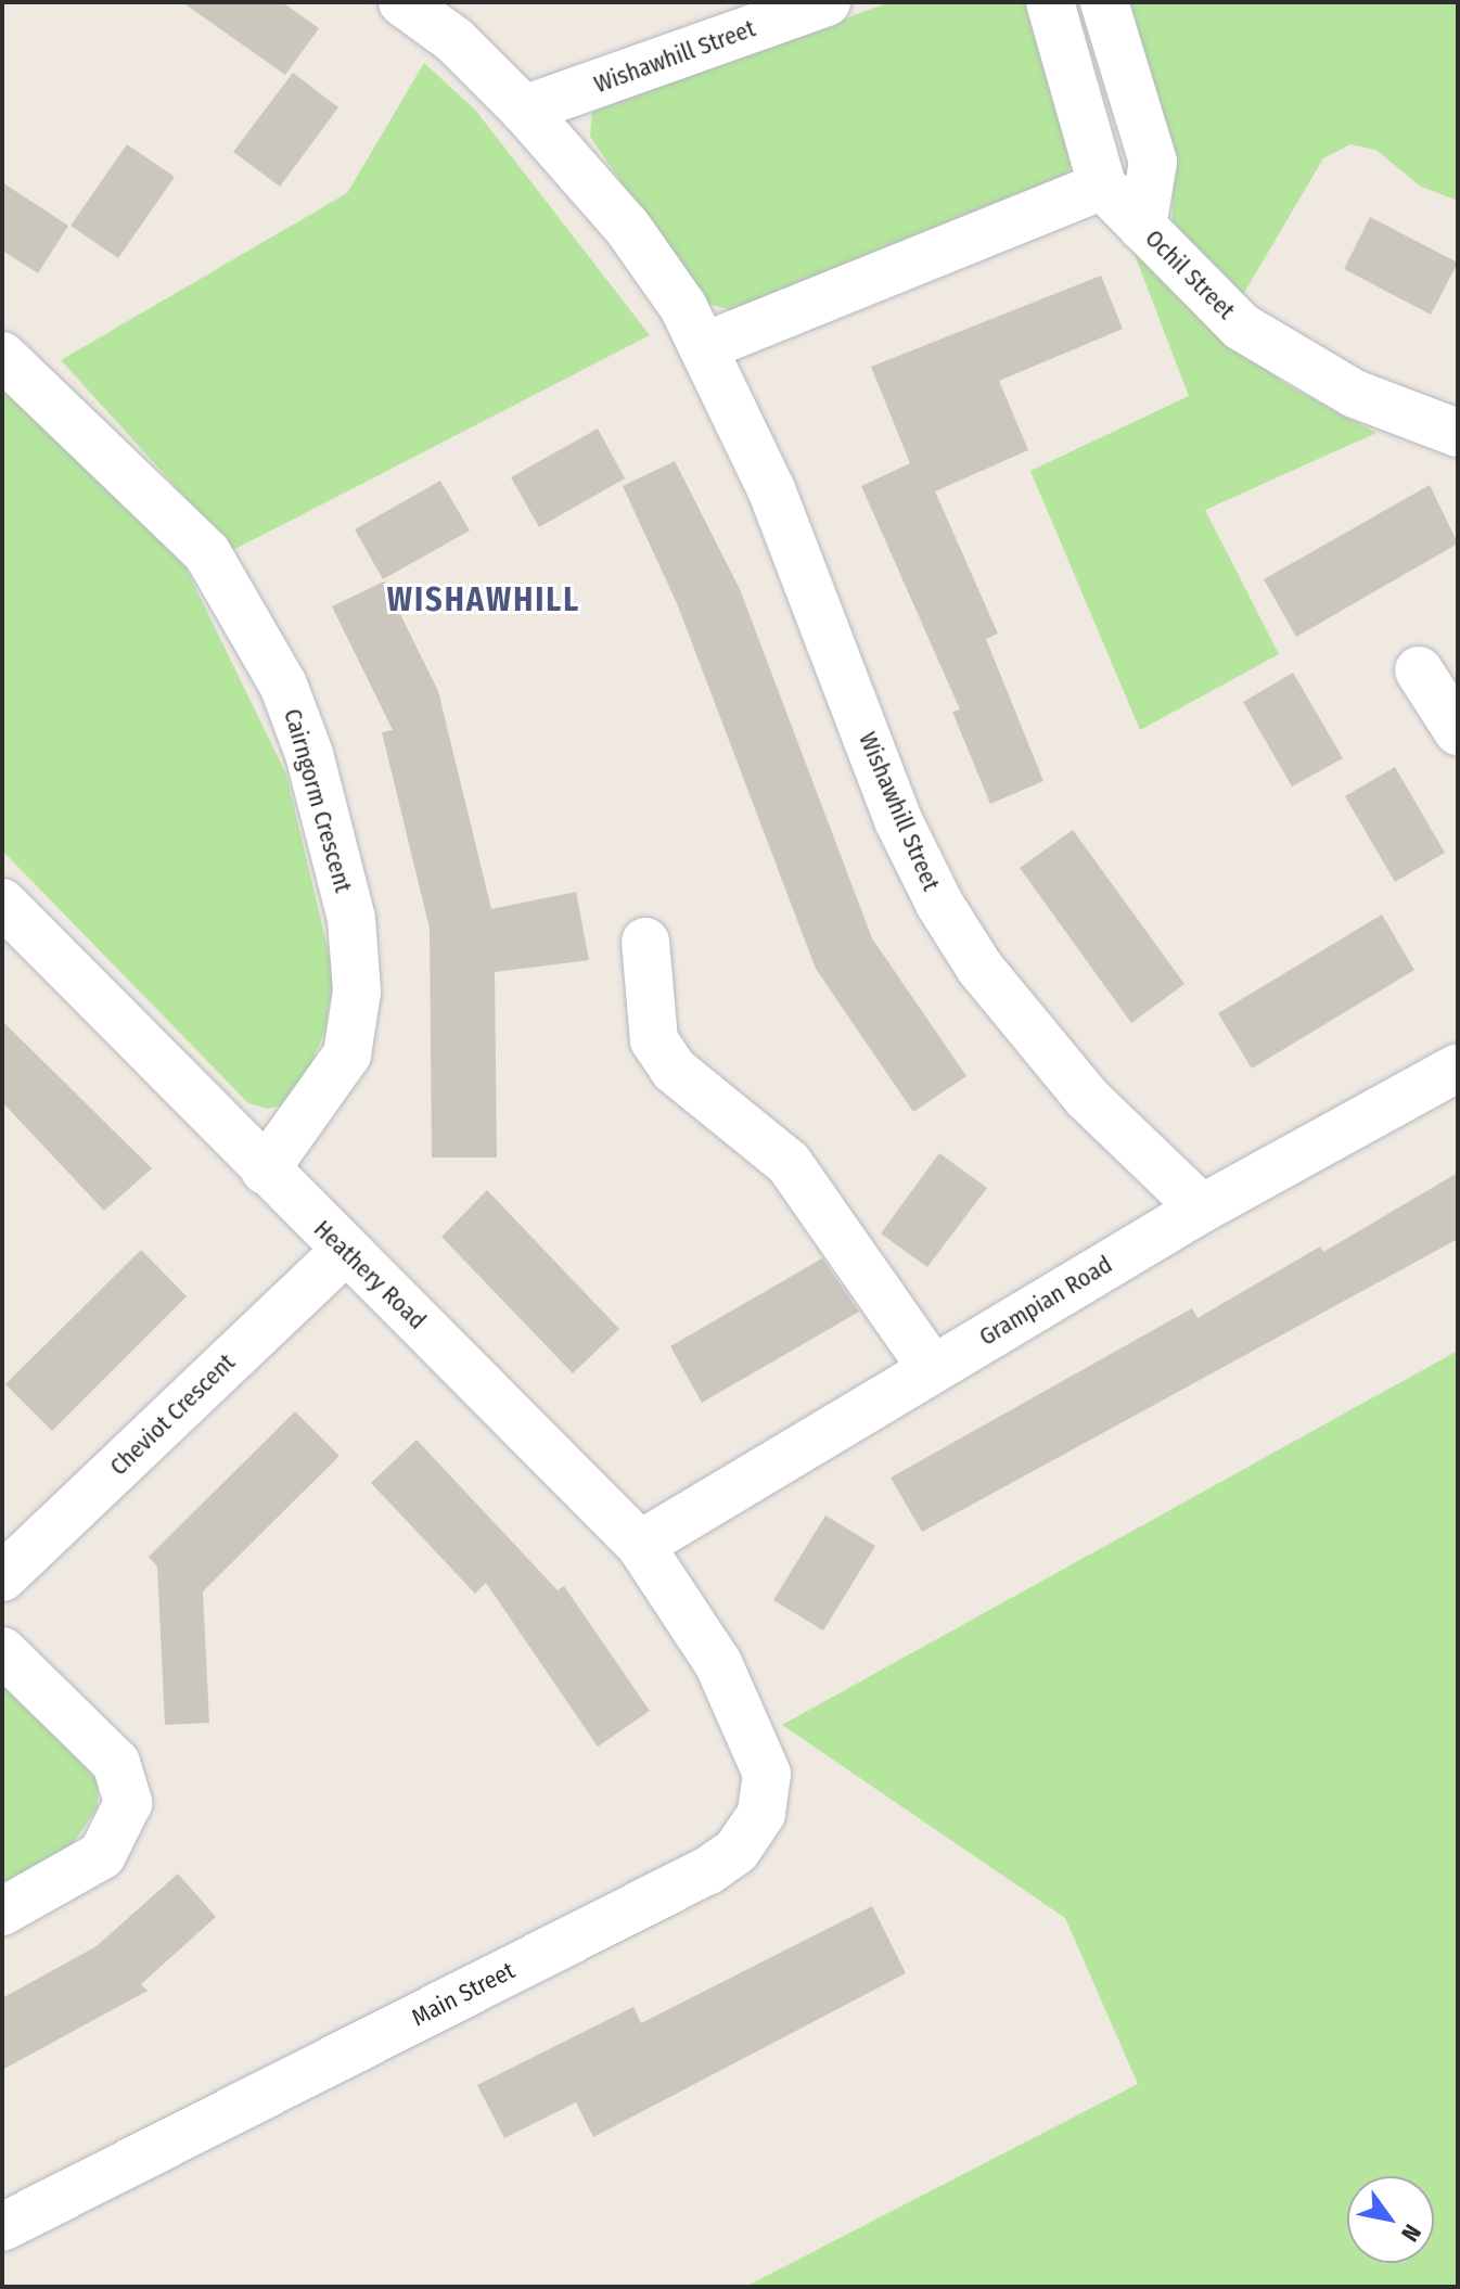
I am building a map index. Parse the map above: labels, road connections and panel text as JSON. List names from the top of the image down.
{
  "streets": {
    "street": [
      "Wishawhill Street",
      "Ochil Street",
      "Cairngorm Crescent",
      "Heathery Road",
      "Grampian Road",
      "Cheviot Crescent",
      "Main Street"
    ]
  },
  "crossings": [
    ["Wishawhill Street", "Grampian Road"],
    ["Cairngorm Crescent", "Heathery Road"],
    ["Heathery Road", "Grampian Road"],
    ["Heathery Road", "Cheviot Crescent"],
    ["Heathery Road", "Main Street"]
  ],
  "districts": ["WISHAWHILL"],
  "north": "bottom right"
}
